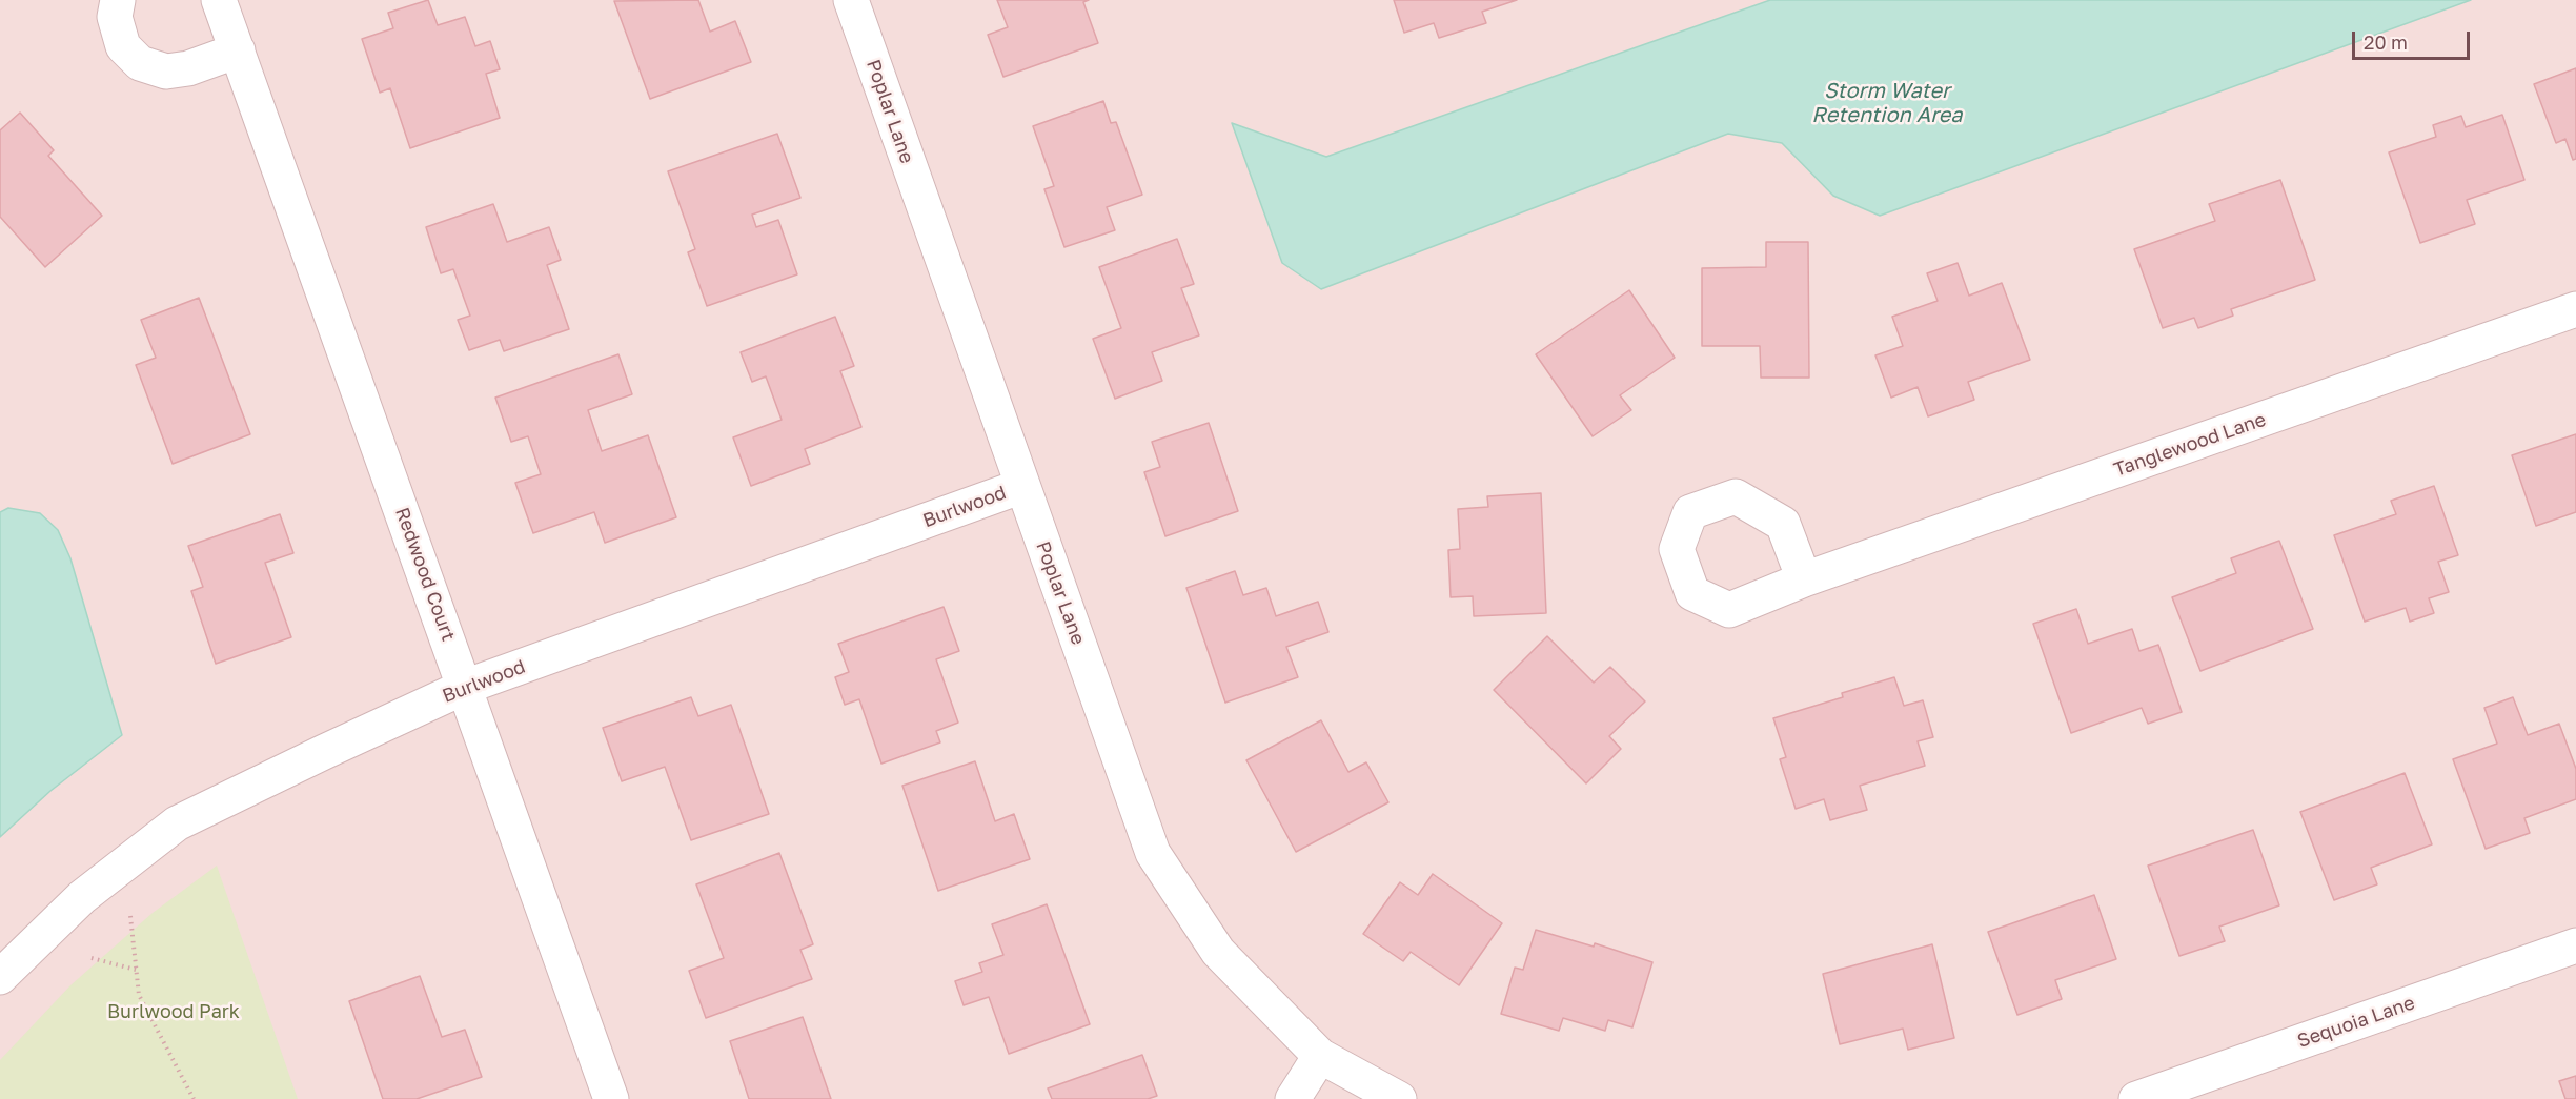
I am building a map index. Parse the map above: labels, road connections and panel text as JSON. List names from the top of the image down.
{
  "streets": {
    "street": [
      "Poplar Lane",
      "Tanglewood Lane",
      "Burlwood",
      "Redwood Court",
      "Sequoia Lane"
    ]
  },
  "crossings": [
    ["Poplar Lane", "Burlwood"],
    ["Burlwood", "Redwood Court"]
  ],
  "water": ["Storm Water Retention Area"],
  "parks": ["Burlwood Park"],
  "scale_bar": "20 m"
}
